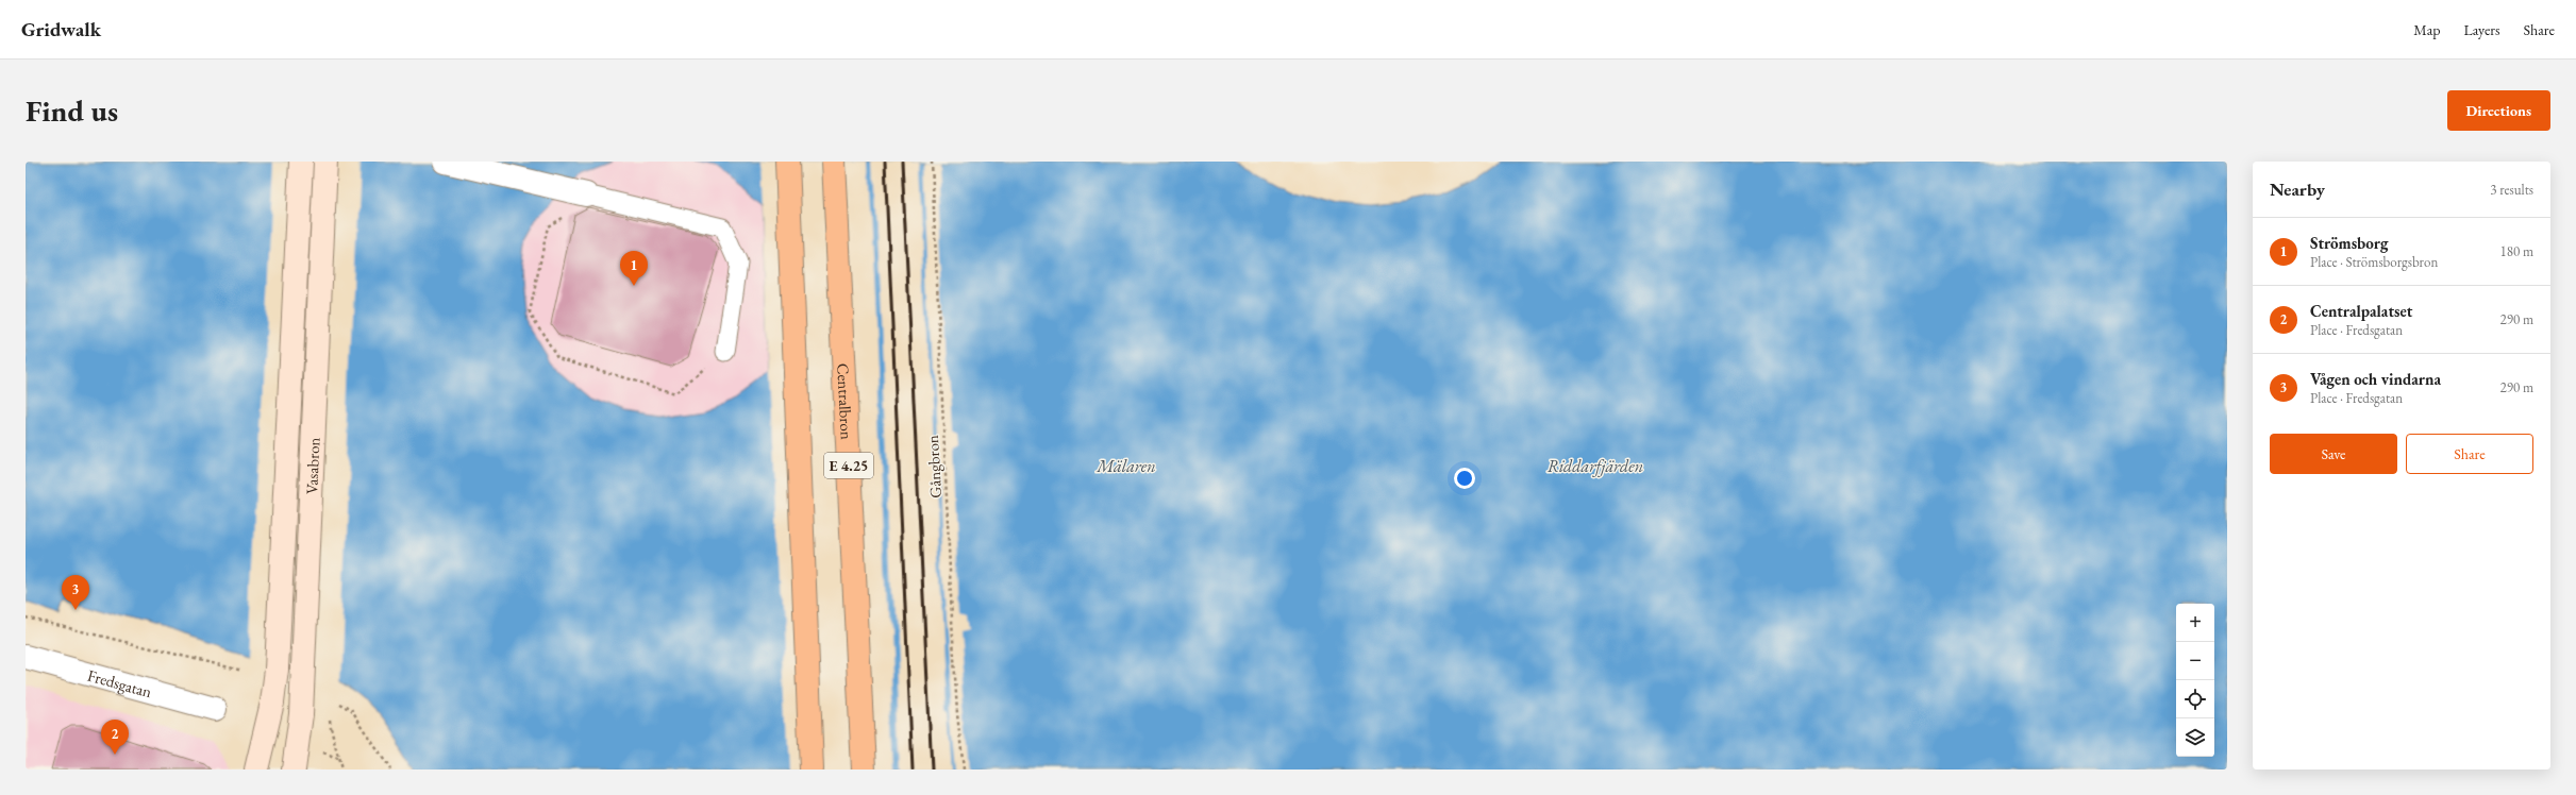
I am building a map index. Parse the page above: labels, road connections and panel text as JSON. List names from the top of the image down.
{
  "streets": {
    "highway": ["Centralbron", "E 4.25"],
    "street": ["Vasabron", "Fredsgatan"],
    "path": ["Gångbron"]
  },
  "water": ["Mälaren", "Riddarfjärden"],
  "page": {
    "header": "Gridwalk",
    "nav": ["Map", "Layers", "Share"],
    "buttons": [
      "Directions",
      ["Save", "Share"]
    ],
    "title": "Find us",
    "heading": ["Nearby", "3 results"],
    "list": [
      {
        "mark": "1",
        "name": "Strömsborg",
        "note": "Place · Strömsborgsbron",
        "value": "180 m"
      },
      {
        "mark": "2",
        "name": "Centralpalatset",
        "note": "Place · Fredsgatan",
        "value": "290 m"
      },
      {
        "mark": "3",
        "name": "Vågen och vindarna",
        "note": "Place · Fredsgatan",
        "value": "290 m"
      }
    ],
    "pins": ["1", "3", "2"],
    "map_buttons": ["+", "−"]
  }
}
